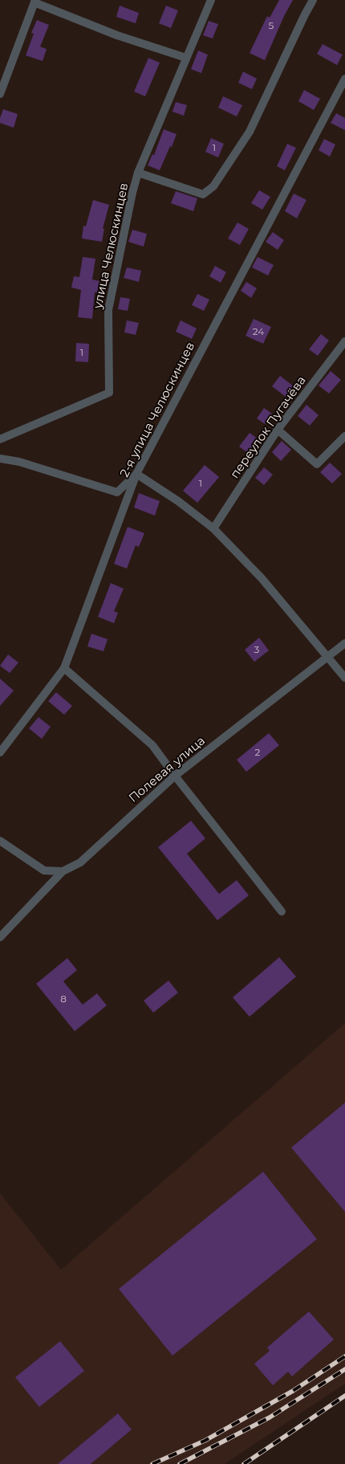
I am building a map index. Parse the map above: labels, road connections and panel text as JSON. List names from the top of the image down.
{
  "streets": {
    "street": [
      "улица Челюскинцев",
      "2-я улица Челюскинцев",
      "переулок Пугачёва",
      "Полевая улица"
    ]
  },
  "house_numbers": [
    "5",
    "1",
    "24",
    "1",
    "1",
    "3",
    "2",
    "8"
  ]
}
